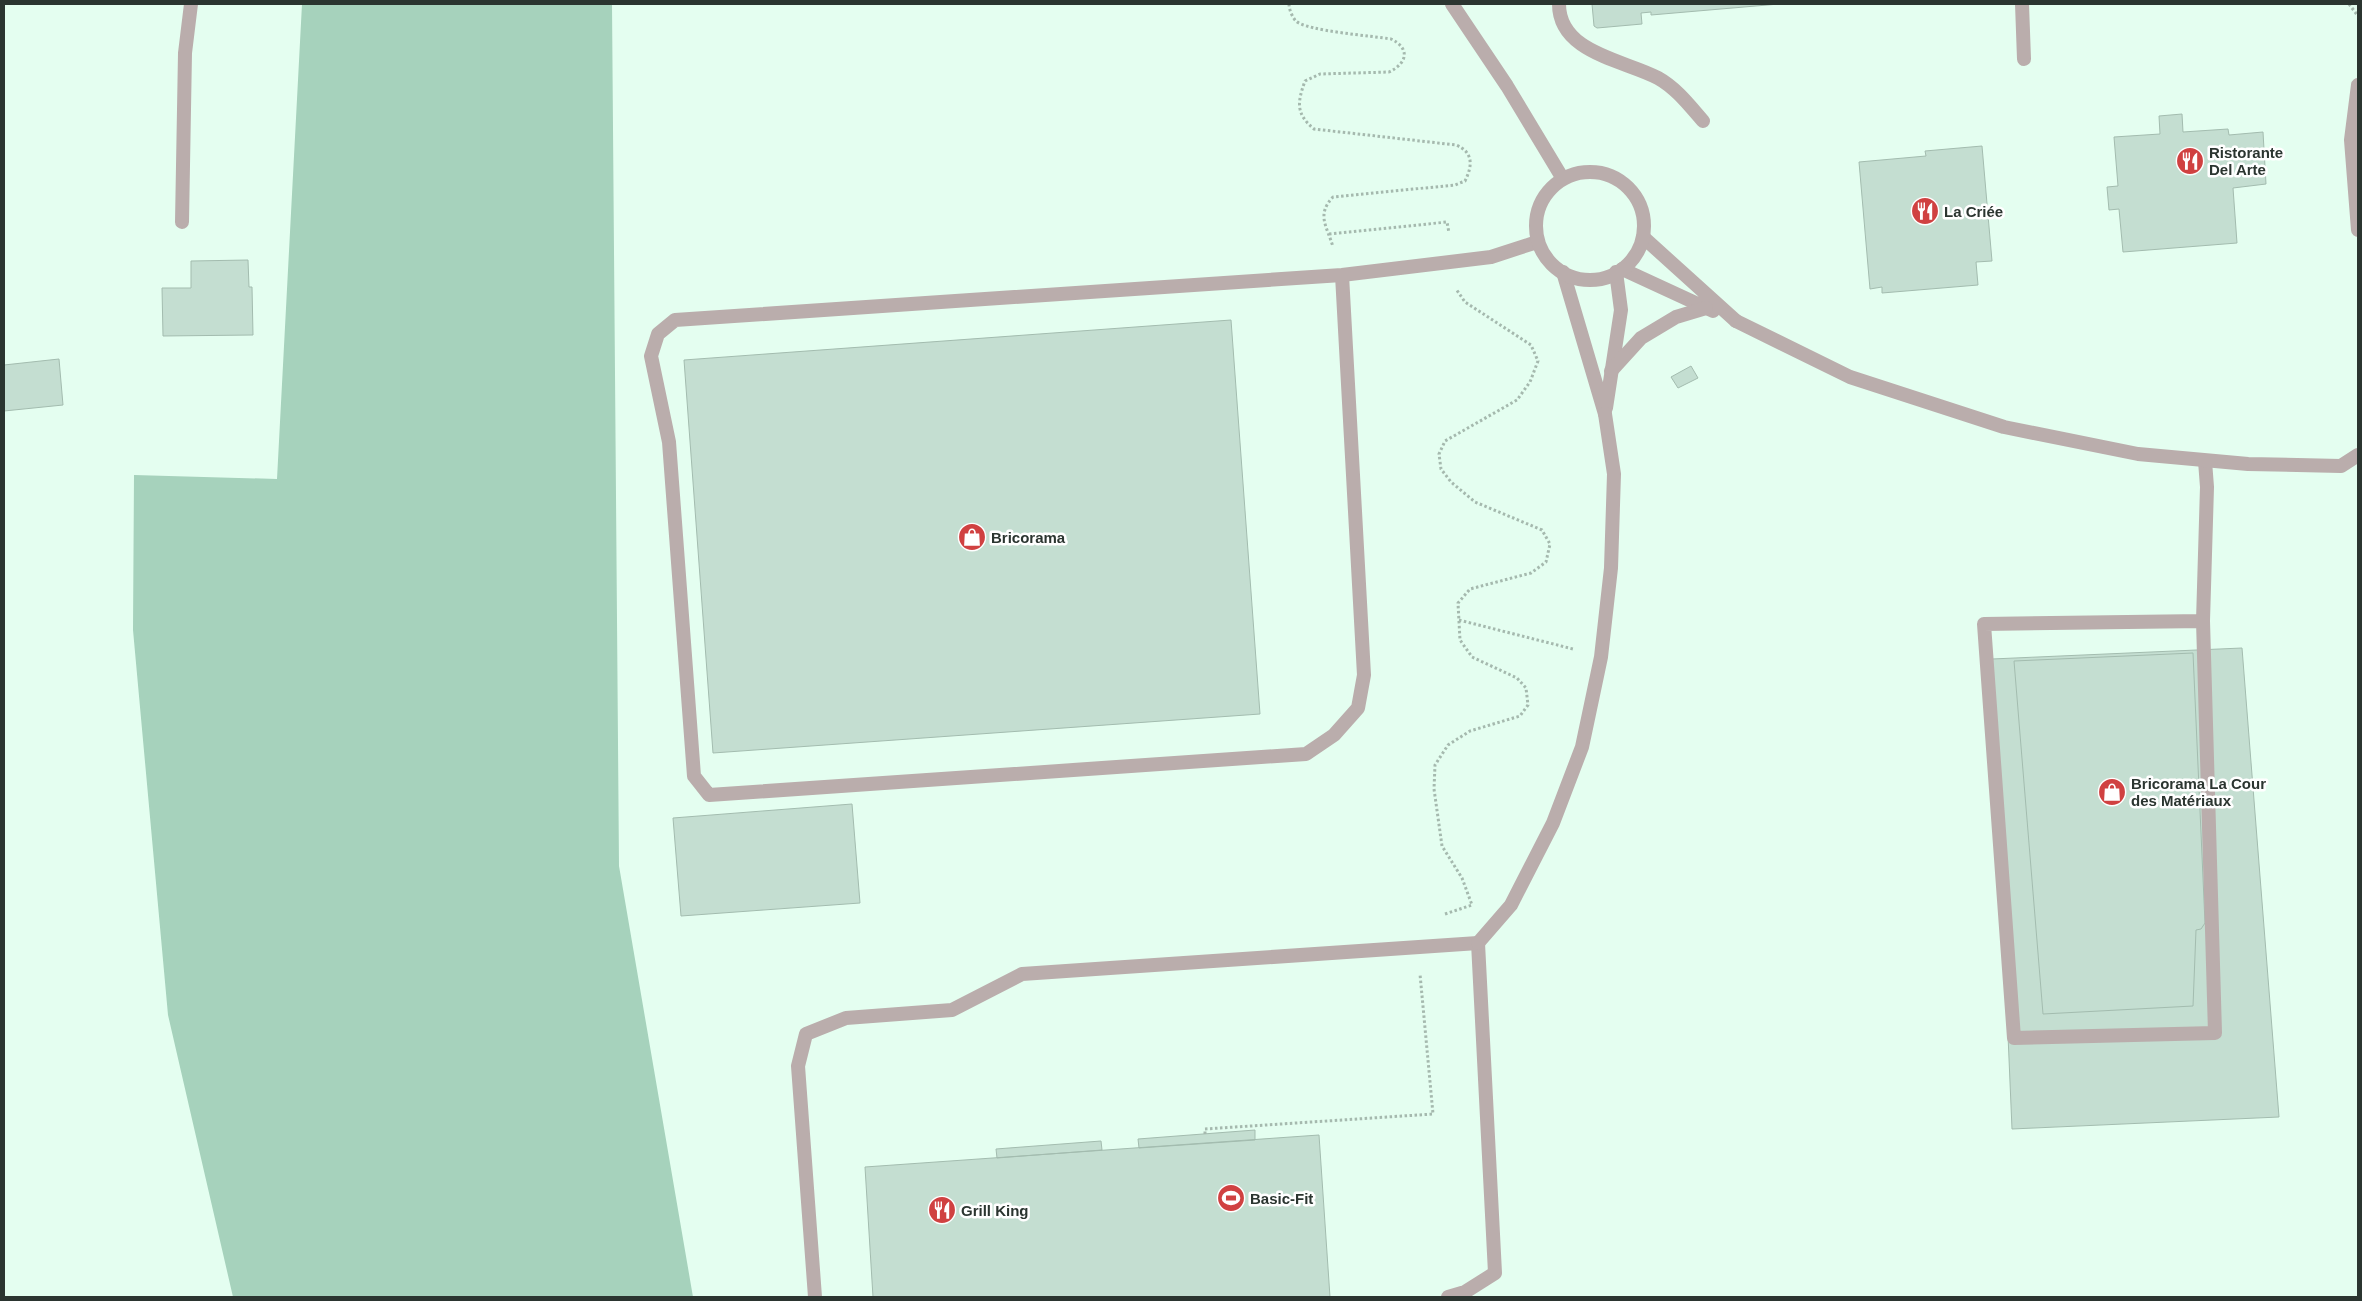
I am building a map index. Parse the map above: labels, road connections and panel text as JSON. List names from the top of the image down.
{
  "places": {
    "restaurant": ["Ristorante Del Arte", "La Criée", "Grill King"],
    "shop": ["Bricorama", "Bricorama La Cour des Matériaux"],
    "sports": ["Basic-Fit"]
  }
}
